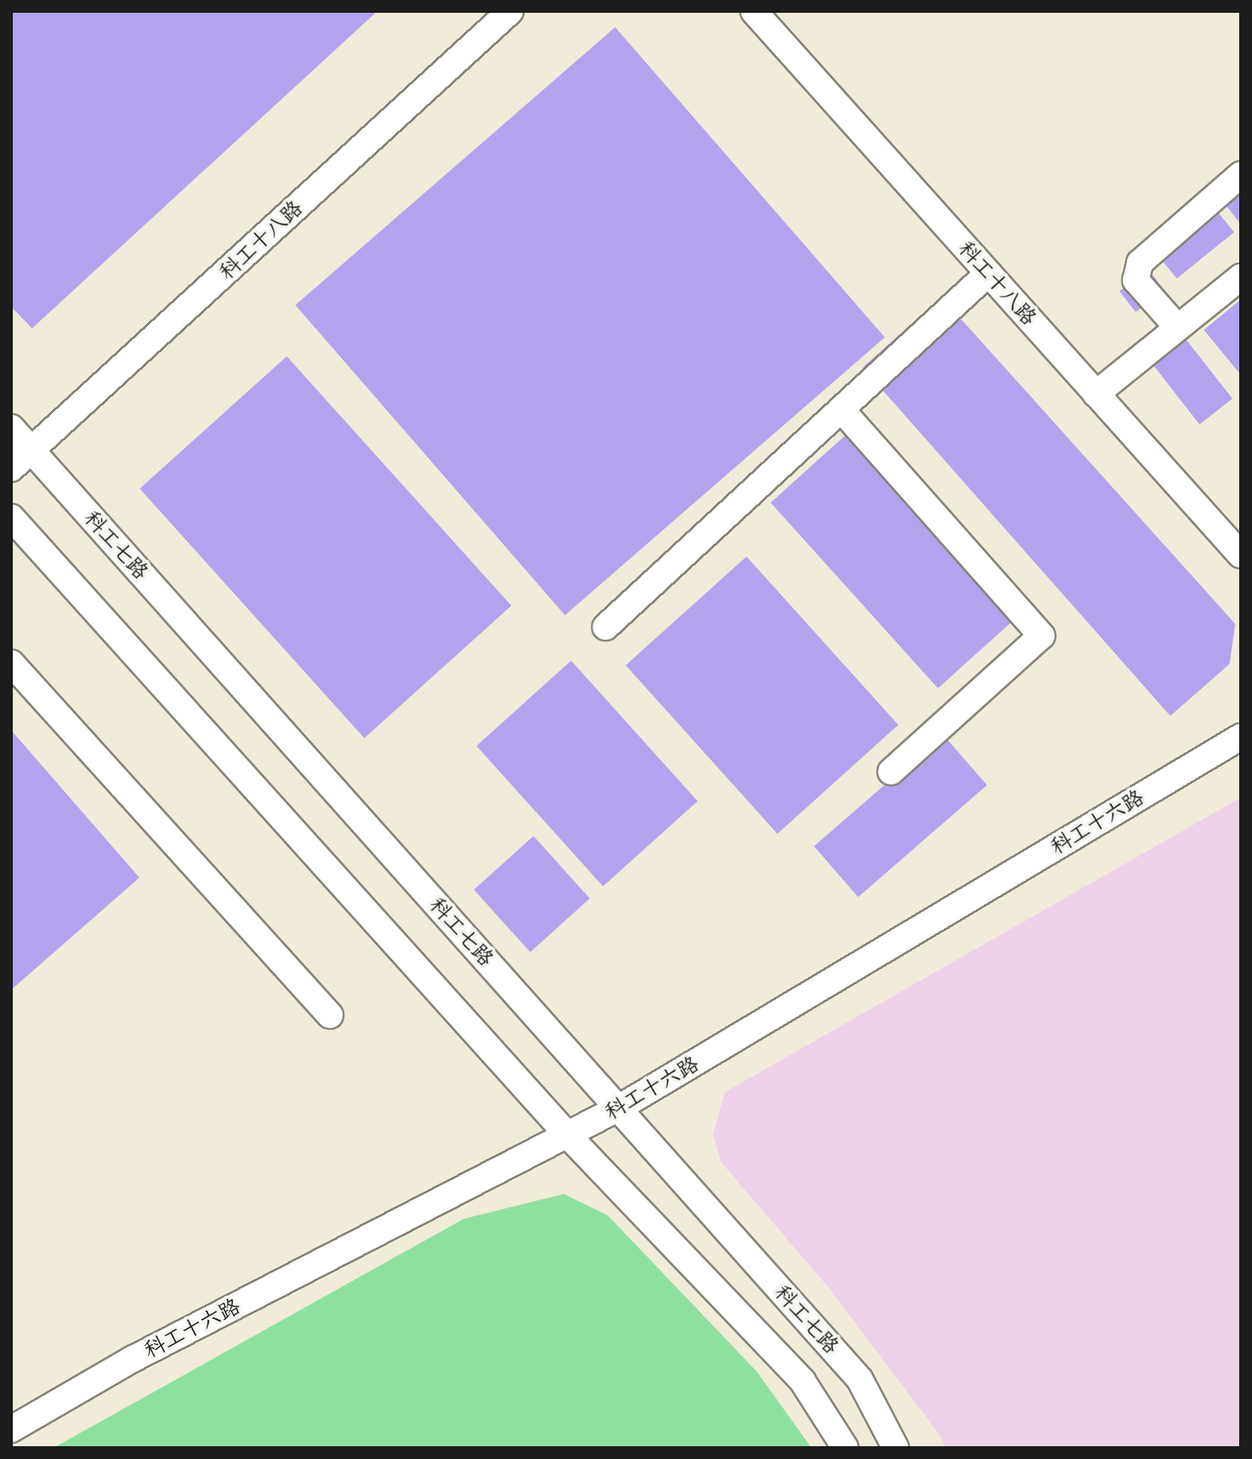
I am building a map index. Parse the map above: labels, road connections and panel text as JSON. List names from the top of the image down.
{
  "streets": {
    "street": ["科工十八路", "科工七路", "科工十六路"]
  },
  "crossings": [
    ["科工十八路", "科工七路"],
    ["科工七路", "科工十六路"]
  ]
}
